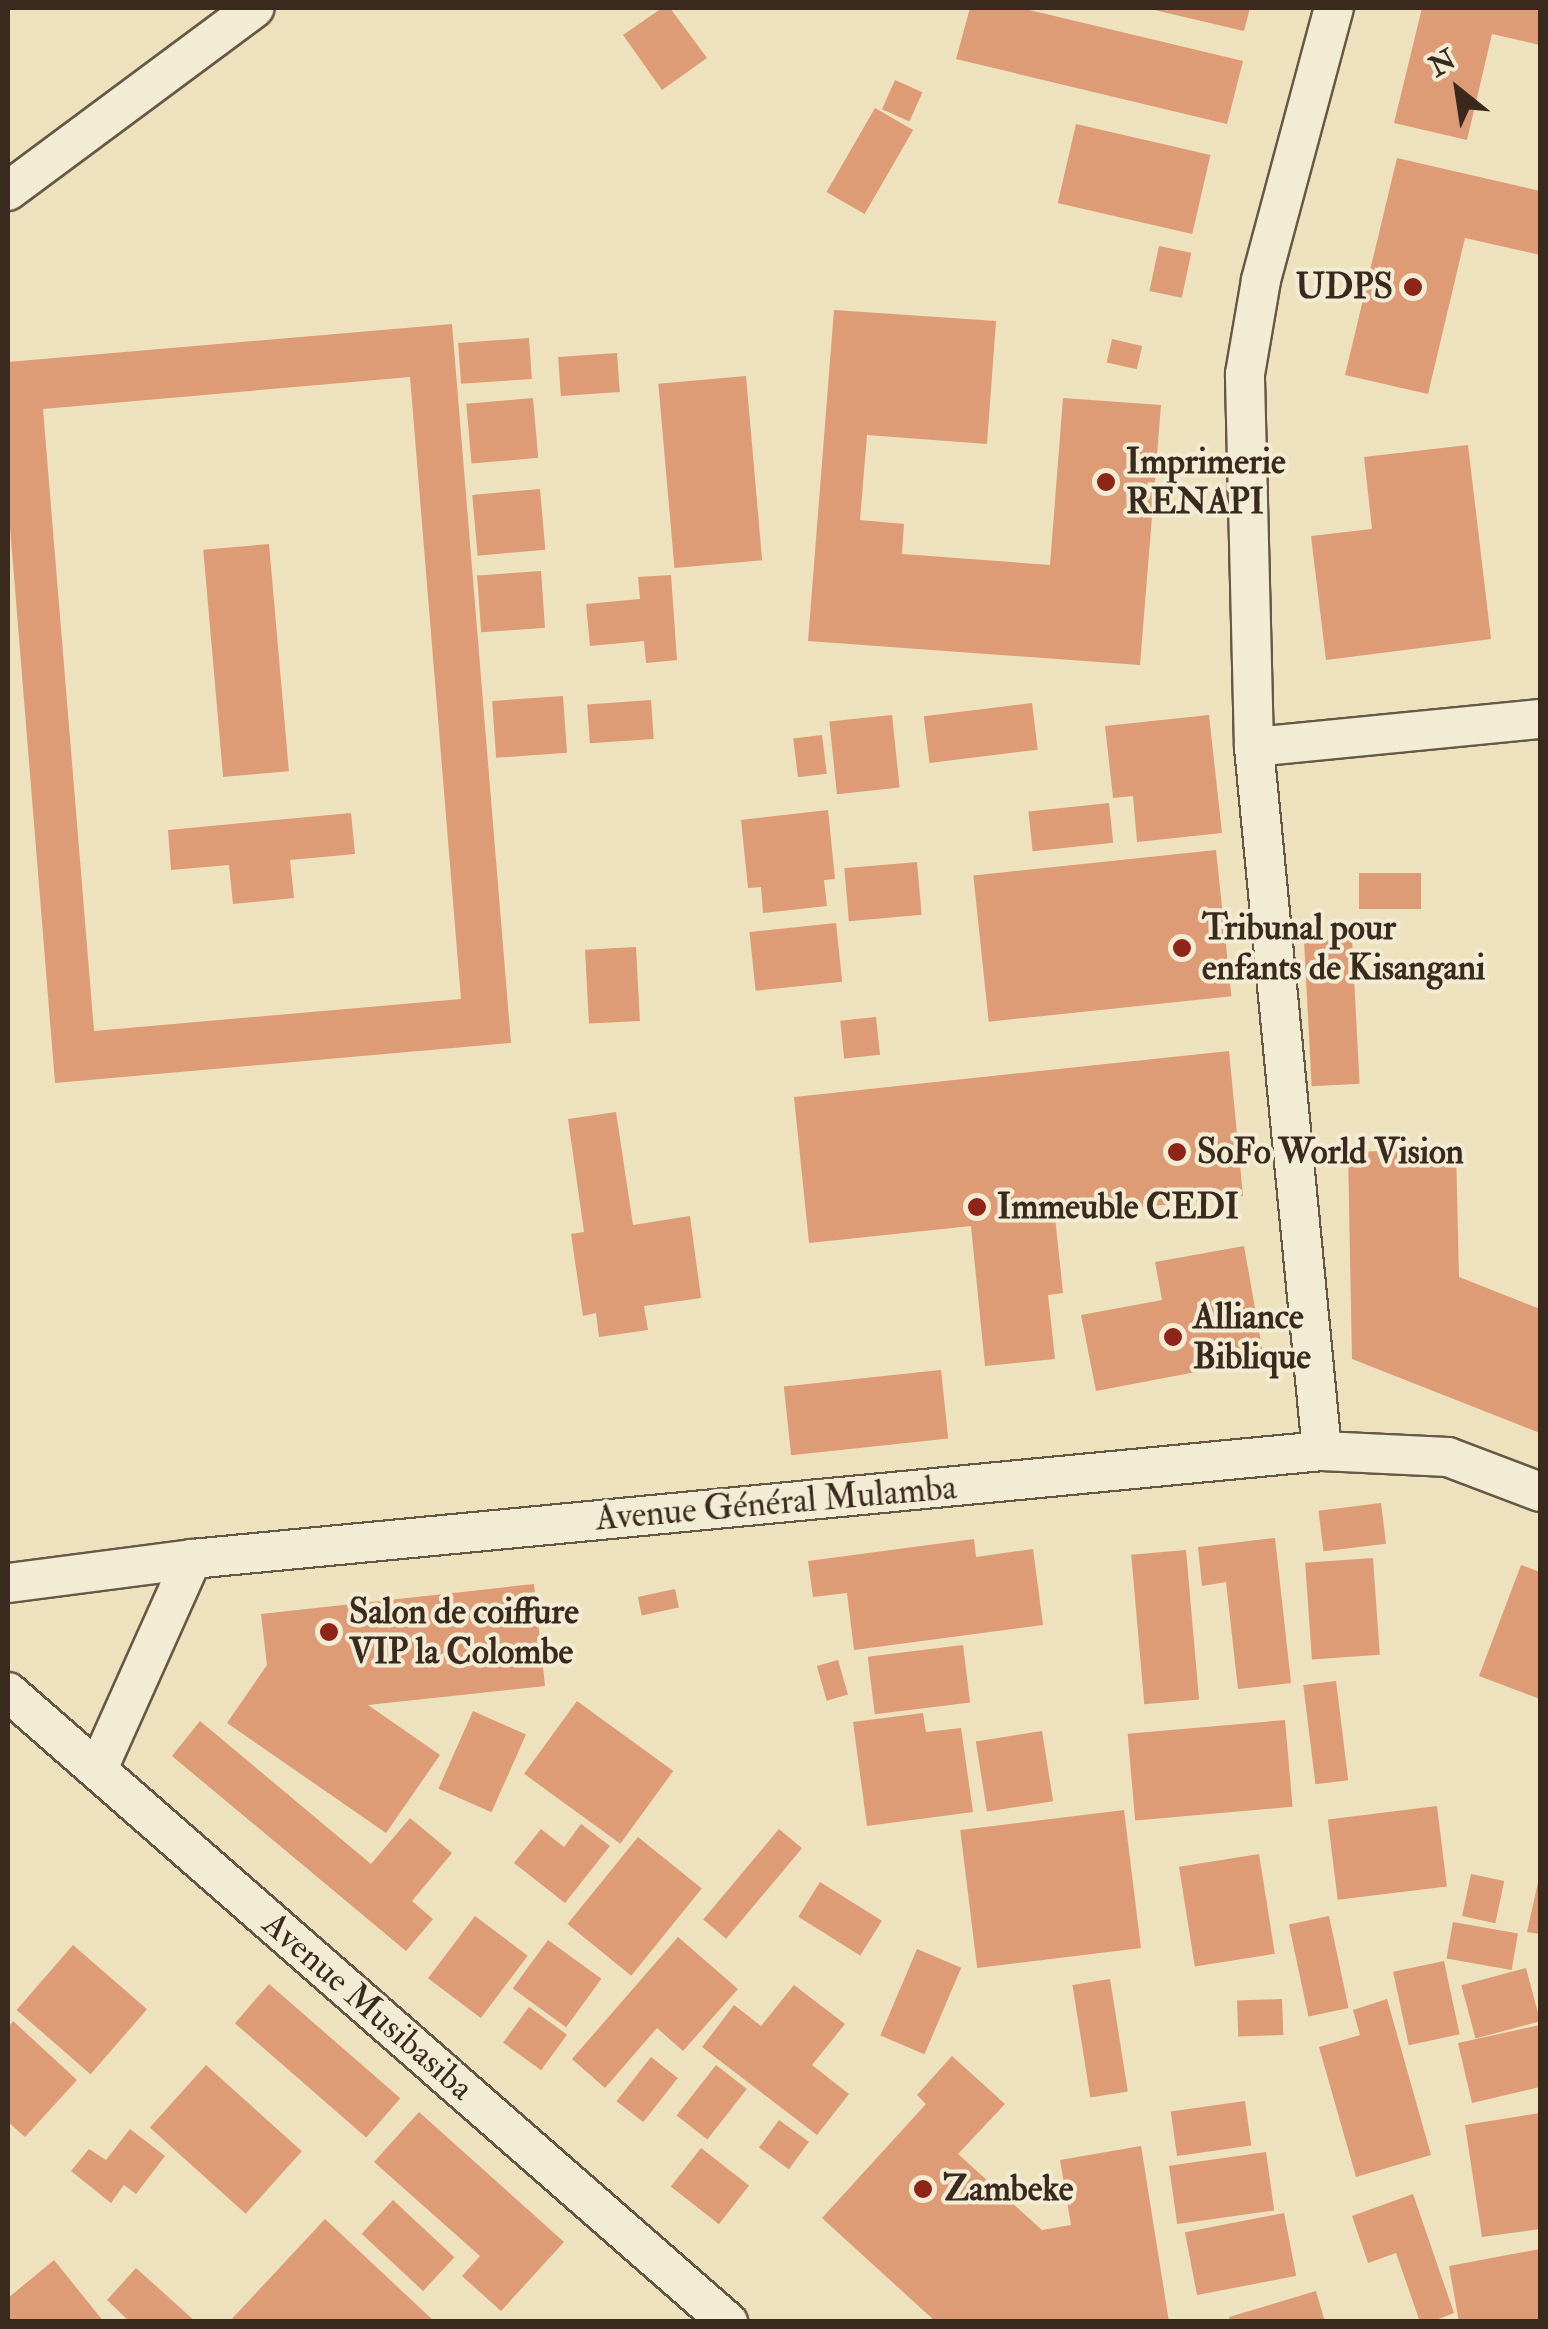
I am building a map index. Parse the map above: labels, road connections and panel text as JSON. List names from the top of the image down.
{
  "streets": {
    "street": ["Avenue Général Mulamba", "Avenue Musibasiba"]
  },
  "places": [
    "UDPS",
    "Imprimerie RENAPI",
    "Tribunal pour enfants de Kisangani",
    "SoFo World Vision",
    "Immeuble CEDI",
    "Alliance Biblique",
    "Salon de coiffure VIP la Colombe",
    "Zambeke"
  ],
  "north": "top left"
}
